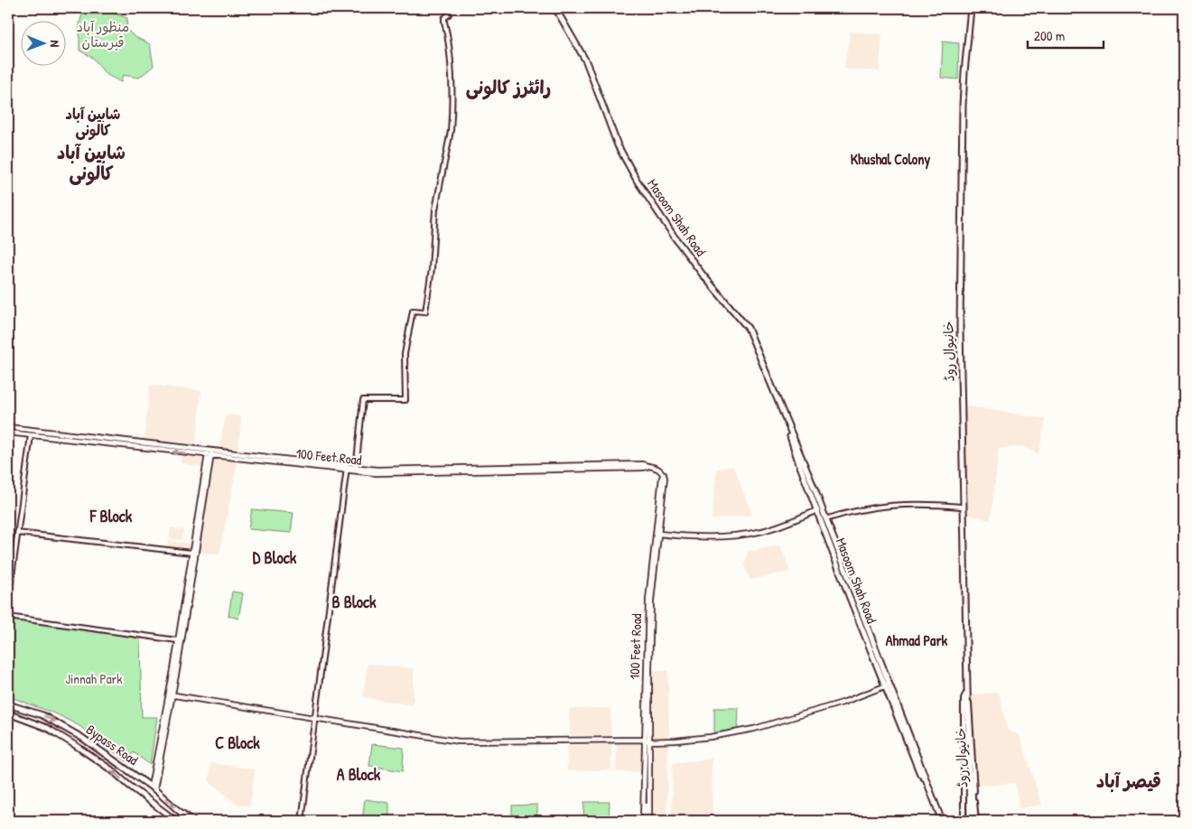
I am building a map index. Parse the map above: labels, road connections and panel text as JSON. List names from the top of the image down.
{
  "streets": {
    "main road": [
      "Masoom Shah Road",
      "خانیوال روڈ",
      "100 Feet Road",
      "Bypass Road"
    ]
  },
  "districts": [
    "رائٹرز کالونی",
    "شاہین آباد کالونی",
    "شاہین آباد کالونی",
    "Khushal Colony",
    "F Block",
    "D Block",
    "B Block",
    "Ahmad Park",
    "C Block",
    "A Block",
    "قیصر آباد"
  ],
  "parks": ["منظور آباد قبرستان", "Jinnah Park"],
  "scale_bar": "200 m",
  "north": "right"
}
